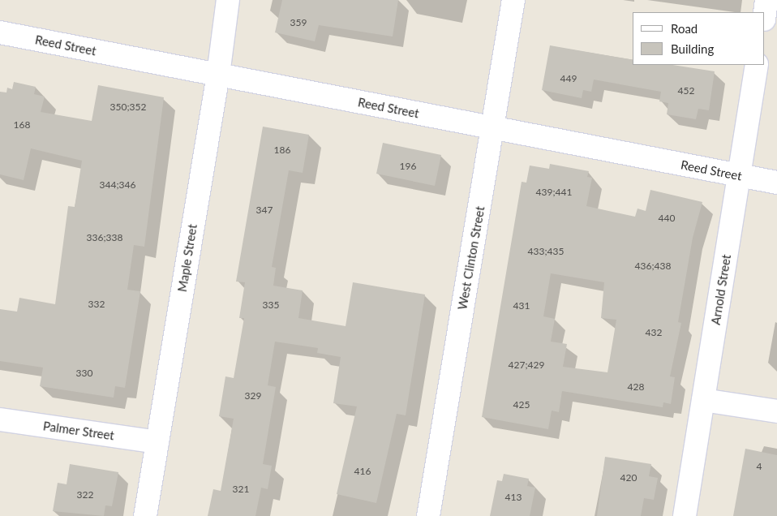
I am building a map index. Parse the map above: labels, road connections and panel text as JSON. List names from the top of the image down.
{
  "streets": {
    "street": [
      "Reed Street",
      "Maple Street",
      "West Clinton Street",
      "Arnold Street",
      "Palmer Street"
    ]
  },
  "crossings": [
    ["Reed Street", "Maple Street"],
    ["Reed Street", "West Clinton Street"],
    ["Reed Street", "Arnold Street"],
    ["Maple Street", "Palmer Street"]
  ],
  "house_numbers": [
    "359",
    "449",
    "452",
    "350;352",
    "168",
    "186",
    "196",
    "344;346",
    "439;441",
    "347",
    "440",
    "336;338",
    "433;435",
    "436;438",
    "332",
    "335",
    "431",
    "432",
    "427;429",
    "330",
    "428",
    "329",
    "425",
    "4",
    "416",
    "420",
    "321",
    "322",
    "413"
  ],
  "legend": ["Road", "Building"]
}
